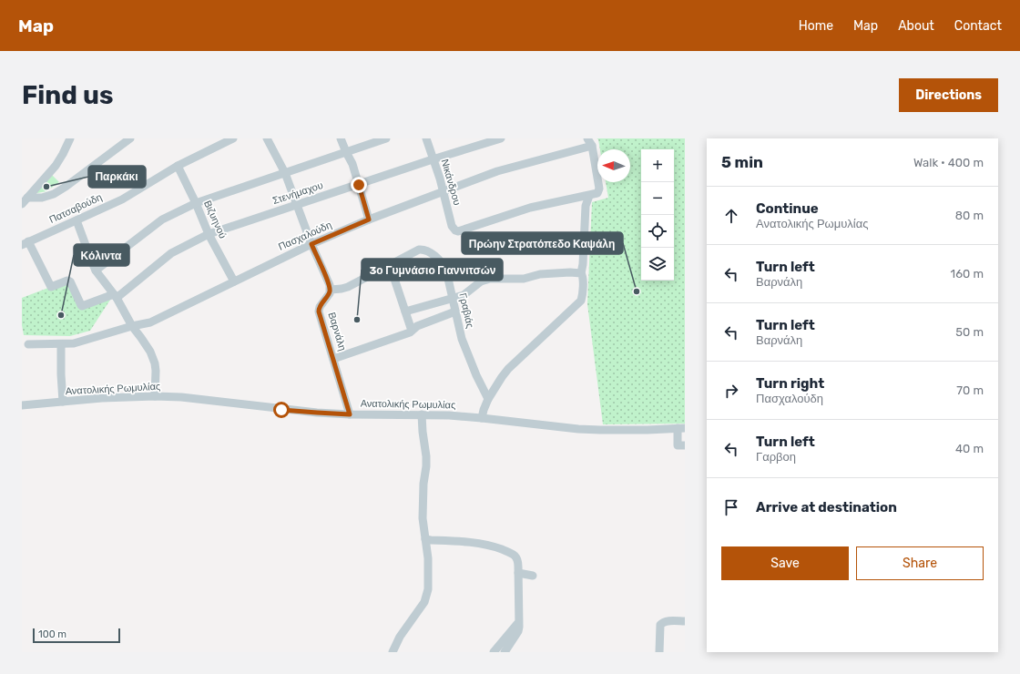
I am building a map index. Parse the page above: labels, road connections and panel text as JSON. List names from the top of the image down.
{
  "streets": {
    "street": [
      "Νικάνδρου",
      "Στενήμαχου",
      "Πατσαβούδη",
      "Βιζυηνού",
      "Πασχαλούδη",
      "Γραβιάς",
      "Βαρνάλη",
      "Ανατολικής Ρωμυλίας"
    ]
  },
  "crossings": [
    ["Νικάνδρου", "Στενήμαχου"],
    ["Νικάνδρου", "Πασχαλούδη"],
    ["Στενήμαχου", "Πατσαβούδη"],
    ["Στενήμαχου", "Βιζυηνού"],
    ["Πατσαβούδη", "Βιζυηνού"],
    ["Βιζυηνού", "Πασχαλούδη"],
    ["Γραβιάς", "Βαρνάλη"],
    ["Βαρνάλη", "Ανατολικής Ρωμυλίας"]
  ],
  "places": [
    "Παρκάκι",
    "Πρώην Στρατόπεδο Καψάλη",
    "Κόλιντα",
    "3ο Γυμνάσιο Γιαννιτσών"
  ],
  "scale_bar": "100 m",
  "north": "left",
  "page": {
    "header": "Map",
    "nav": [
      "Home",
      "Map",
      "About",
      "Contact"
    ],
    "buttons": [
      "Directions",
      ["Save", "Share"]
    ],
    "title": "Find us",
    "heading": ["5 min", "Walk · 400 m"],
    "map_buttons": ["+", "−"],
    "list": [
      ["Continue", "Ανατολικής Ρωμυλίας", "80 m"],
      ["Turn left", "Βαρνάλη", "160 m"],
      ["Turn left", "Βαρνάλη", "50 m"],
      ["Turn right", "Πασχαλούδη", "70 m"],
      ["Turn left", "Γαρβοη", "40 m"],
      "Arrive at destination"
    ],
    "scale": "100 m"
  }
}
